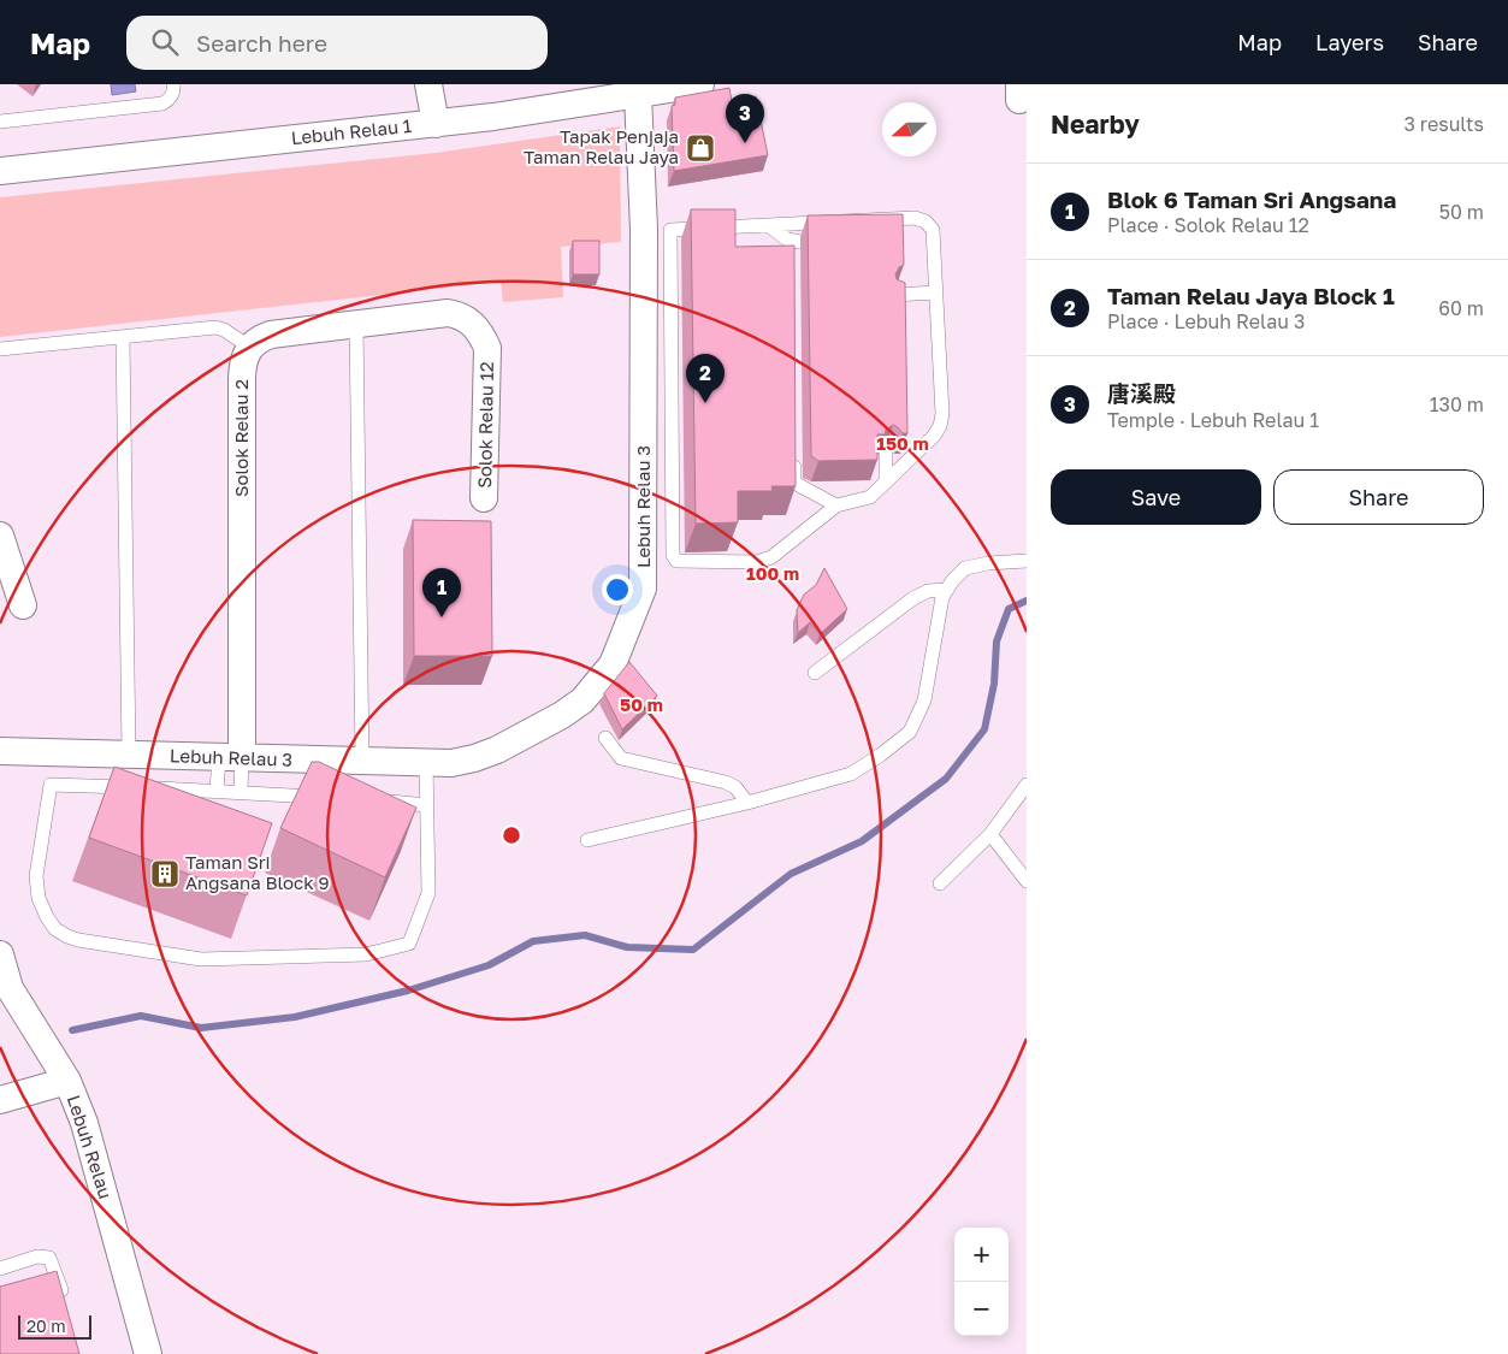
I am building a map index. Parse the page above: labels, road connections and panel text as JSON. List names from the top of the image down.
{
  "streets": {
    "street": [
      "Lebuh Relau 1",
      "Solok Relau 12",
      "Solok Relau 2",
      "Lebuh Relau 3",
      "Lebuh Relau"
    ]
  },
  "crossings": [
    ["Lebuh Relau 1", "Lebuh Relau 3"],
    ["Solok Relau 2", "Lebuh Relau 3"]
  ],
  "places": {
    "shop": ["Tapak Penjaja Taman Relau Jaya"],
    "building": ["Taman Sri Angsana Block 9"]
  },
  "scale_bar": "20 m",
  "north": "left",
  "page": {
    "header": "Map",
    "search": "Search here",
    "nav": ["Map", "Layers", "Share"],
    "heading": ["Nearby", "3 results"],
    "pins": ["3", "2", "1"],
    "list": [
      {
        "mark": "1",
        "name": "Blok 6 Taman Sri Angsana",
        "note": "Place · Solok Relau 12",
        "value": "50 m"
      },
      {
        "mark": "2",
        "name": "Taman Relau Jaya Block 1",
        "note": "Place · Lebuh Relau 3",
        "value": "60 m"
      },
      {
        "mark": "3",
        "name": "唐溪殿",
        "note": "Temple · Lebuh Relau 1",
        "value": "130 m"
      }
    ],
    "buttons": ["Save", "Share"],
    "map_buttons": ["+", "−"],
    "scale": "20 m"
  },
  "rings": ["150 m", "100 m", "50 m"]
}
